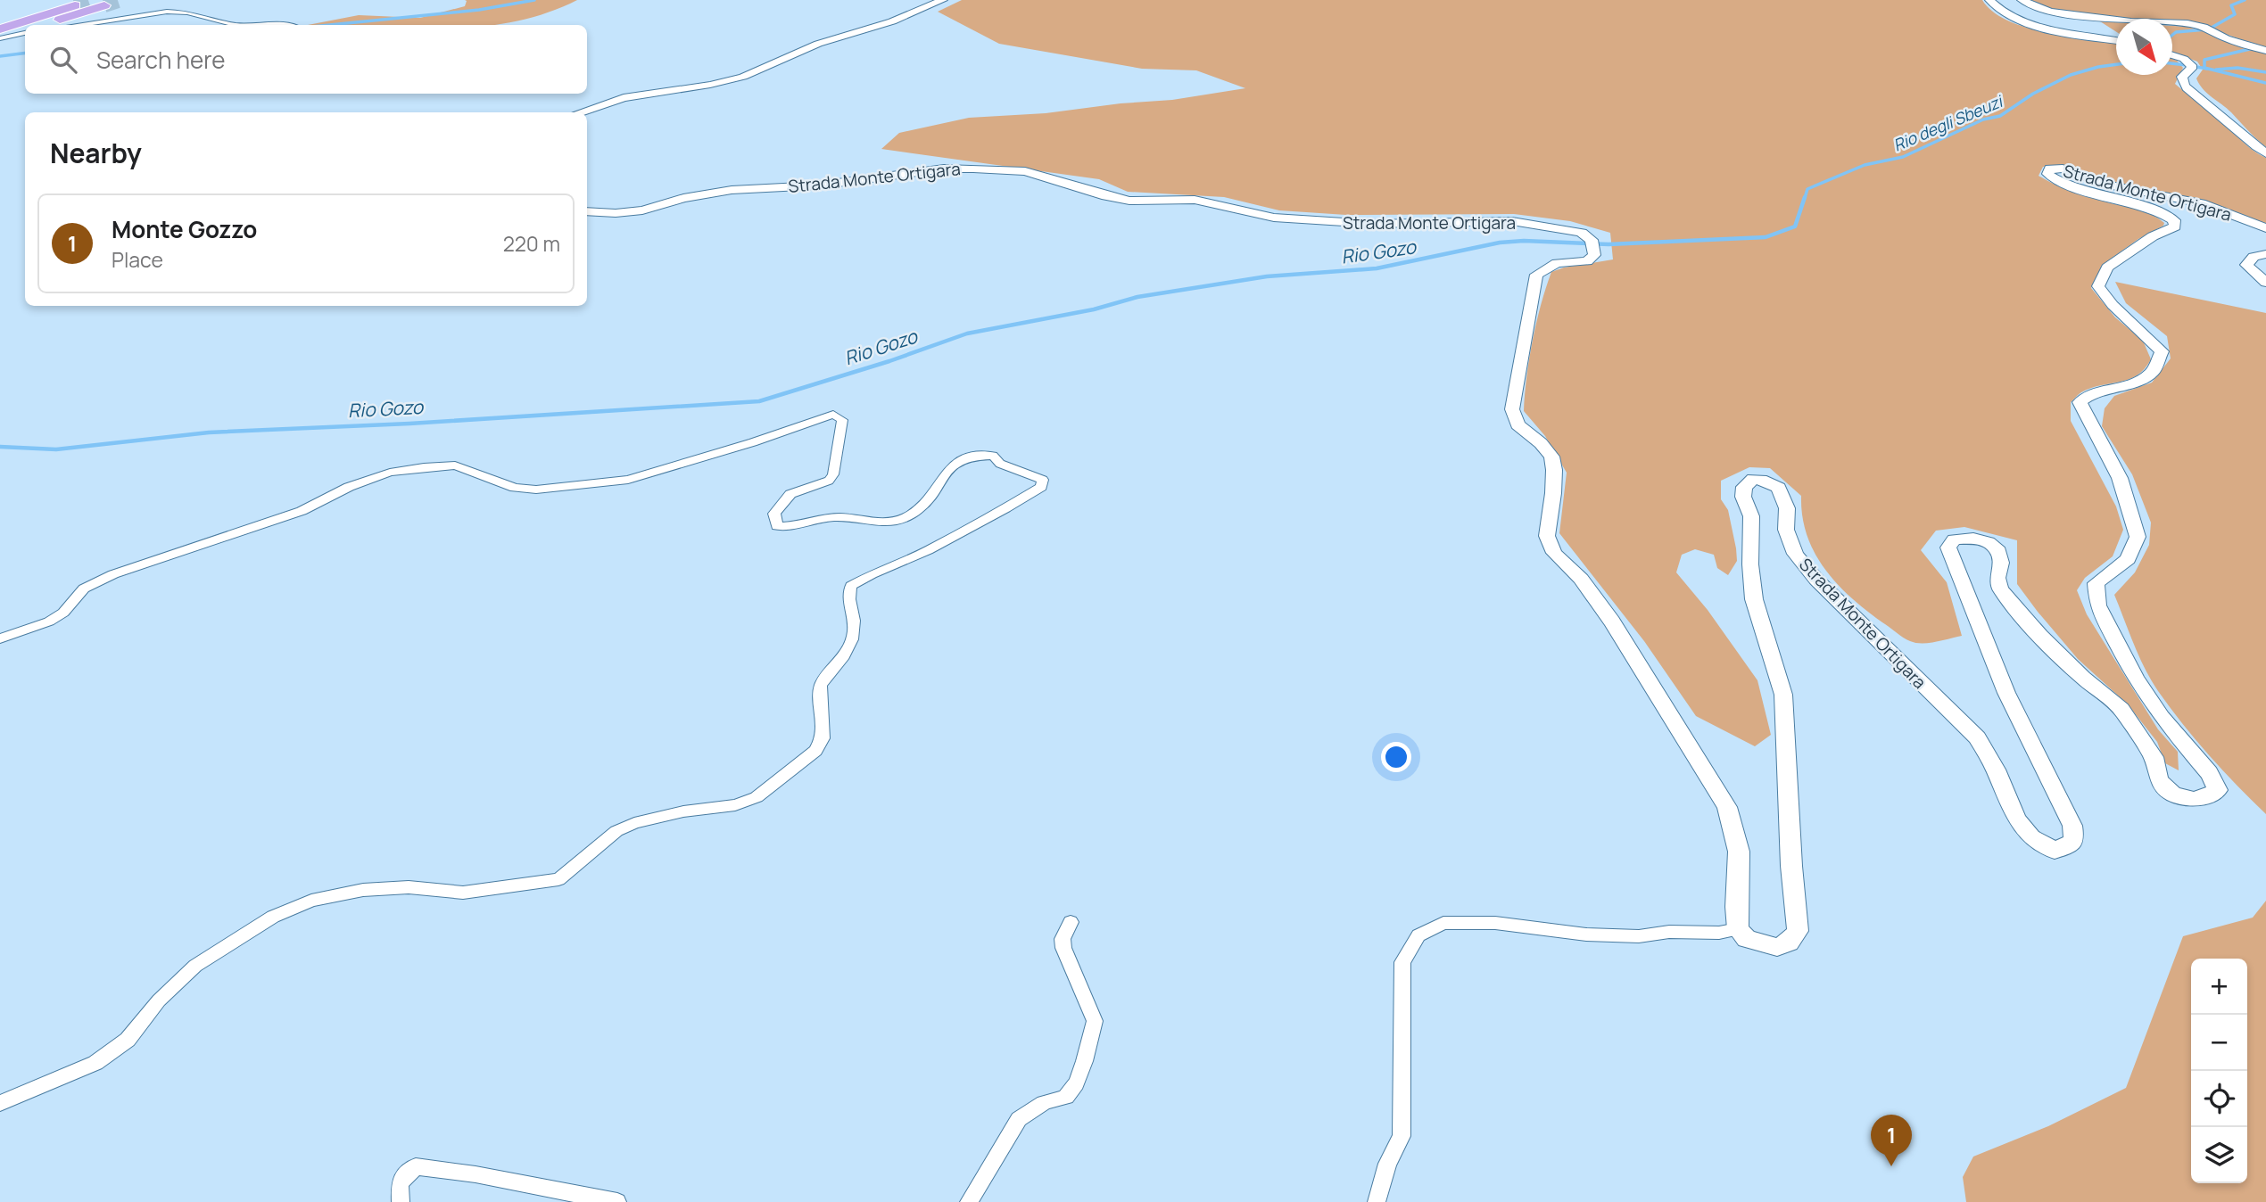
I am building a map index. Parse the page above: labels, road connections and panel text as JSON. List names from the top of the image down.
{
  "streets": {
    "main road": ["Strada Monte Ortigara"]
  },
  "water": ["Rio degli Sbeuzi", "Rio Gozo"],
  "north": "bottom right",
  "page": {
    "search": "Search here",
    "heading": "Nearby",
    "list": [
      {
        "mark": "1",
        "name": "Monte Gozzo",
        "note": "Place",
        "value": "220 m"
      }
    ],
    "map_buttons": ["+", "−"],
    "pins": "1"
  }
}
